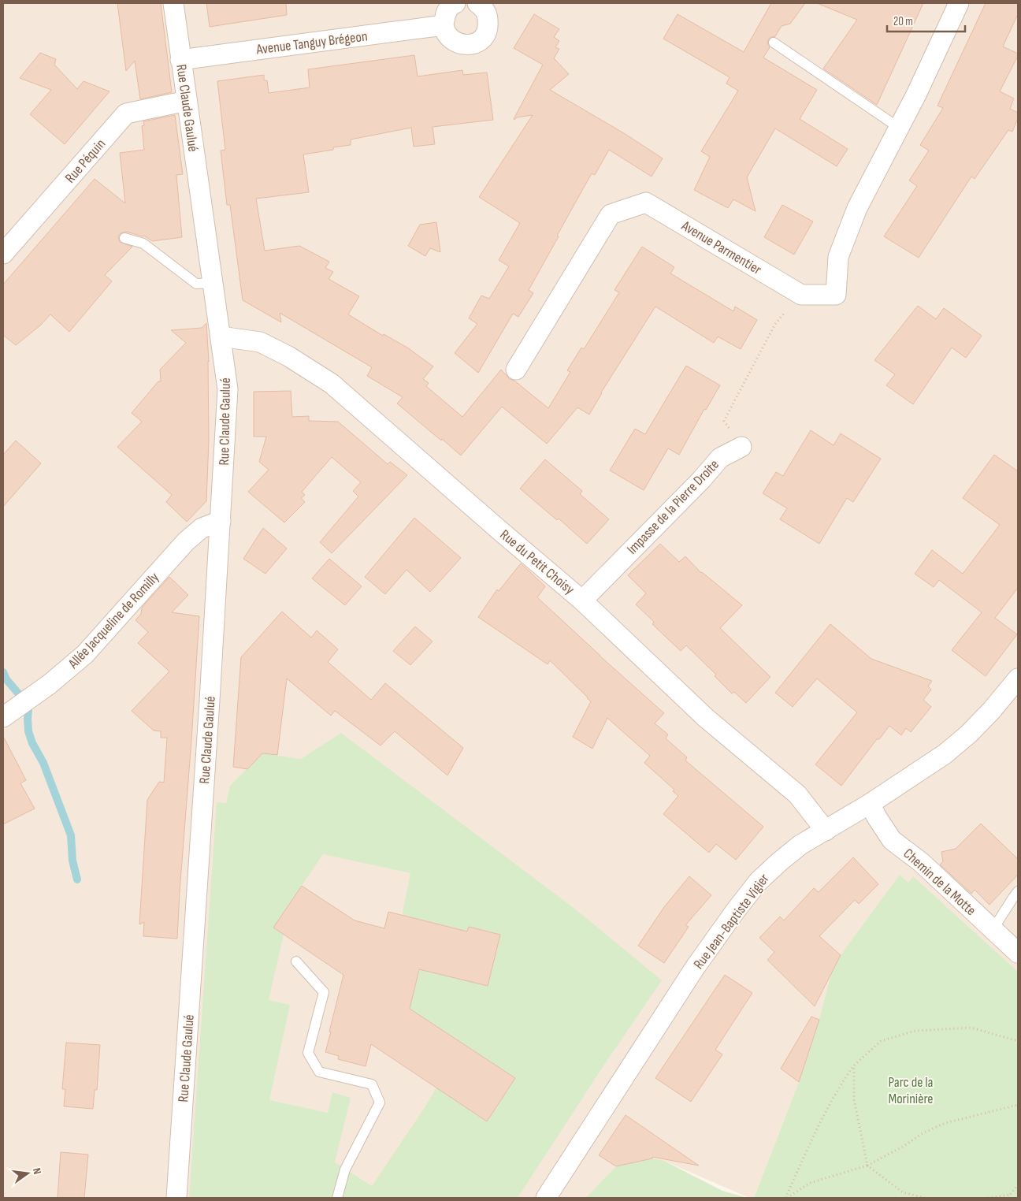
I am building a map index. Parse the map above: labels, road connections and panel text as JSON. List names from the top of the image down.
{
  "streets": {
    "street": [
      "Avenue Tanguy Brégeon",
      "Rue Claude Gaulué",
      "Rue Péquin",
      "Avenue Parmentier",
      "Impasse de la Pierre Droite",
      "Rue du Petit Choisy",
      "Allée Jacqueline de Romilly",
      "Chemin de la Motte",
      "Rue Jean-Baptiste Vigier"
    ]
  },
  "crossings": [
    ["Avenue Tanguy Brégeon", "Rue Claude Gaulué"],
    ["Rue Claude Gaulué", "Rue Péquin"],
    ["Rue Claude Gaulué", "Rue du Petit Choisy"],
    ["Rue Claude Gaulué", "Allée Jacqueline de Romilly"],
    ["Impasse de la Pierre Droite", "Rue du Petit Choisy"],
    ["Rue du Petit Choisy", "Rue Jean-Baptiste Vigier"],
    ["Chemin de la Motte", "Rue Jean-Baptiste Vigier"]
  ],
  "parks": ["Parc de la Morinière"],
  "scale_bar": "20 m",
  "north": "right"
}
